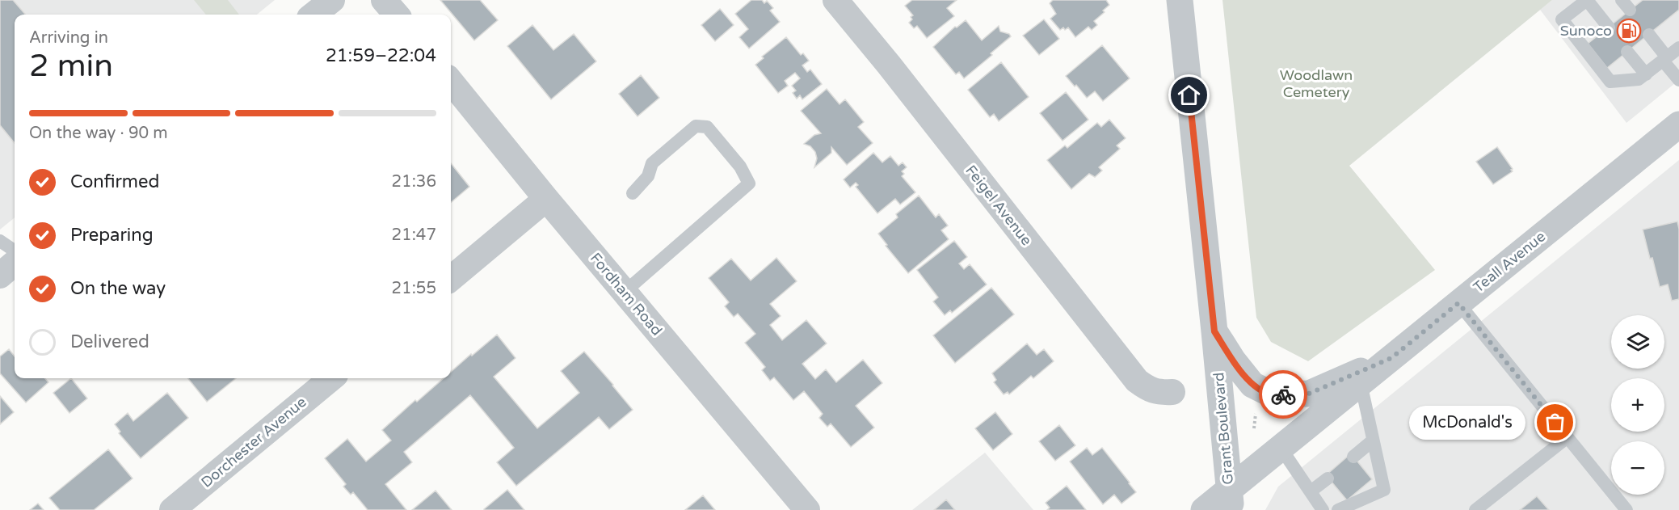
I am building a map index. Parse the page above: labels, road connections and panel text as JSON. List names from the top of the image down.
{
  "streets": {
    "street": [
      "Feigel Avenue",
      "Teall Avenue",
      "Fordham Road",
      "Grant Boulevard",
      "Dorchester Avenue"
    ]
  },
  "crossings": [
    ["Teall Avenue", "Grant Boulevard"]
  ],
  "parks": ["Woodlawn Cemetery"],
  "places": {
    "fuel station": ["Sunoco"],
    "other": ["McDonald's"]
  },
  "page": {
    "heading": ["2 min", "Arriving in", "21:59–22:04"],
    "bar": "On the way · 90 m",
    "list": [
      ["Confirmed", "21:36"],
      ["Preparing", "21:47"],
      ["On the way", "21:55"],
      "Delivered"
    ],
    "map_buttons": ["+", "−"],
    "bubble": "McDonald's"
  }
}
